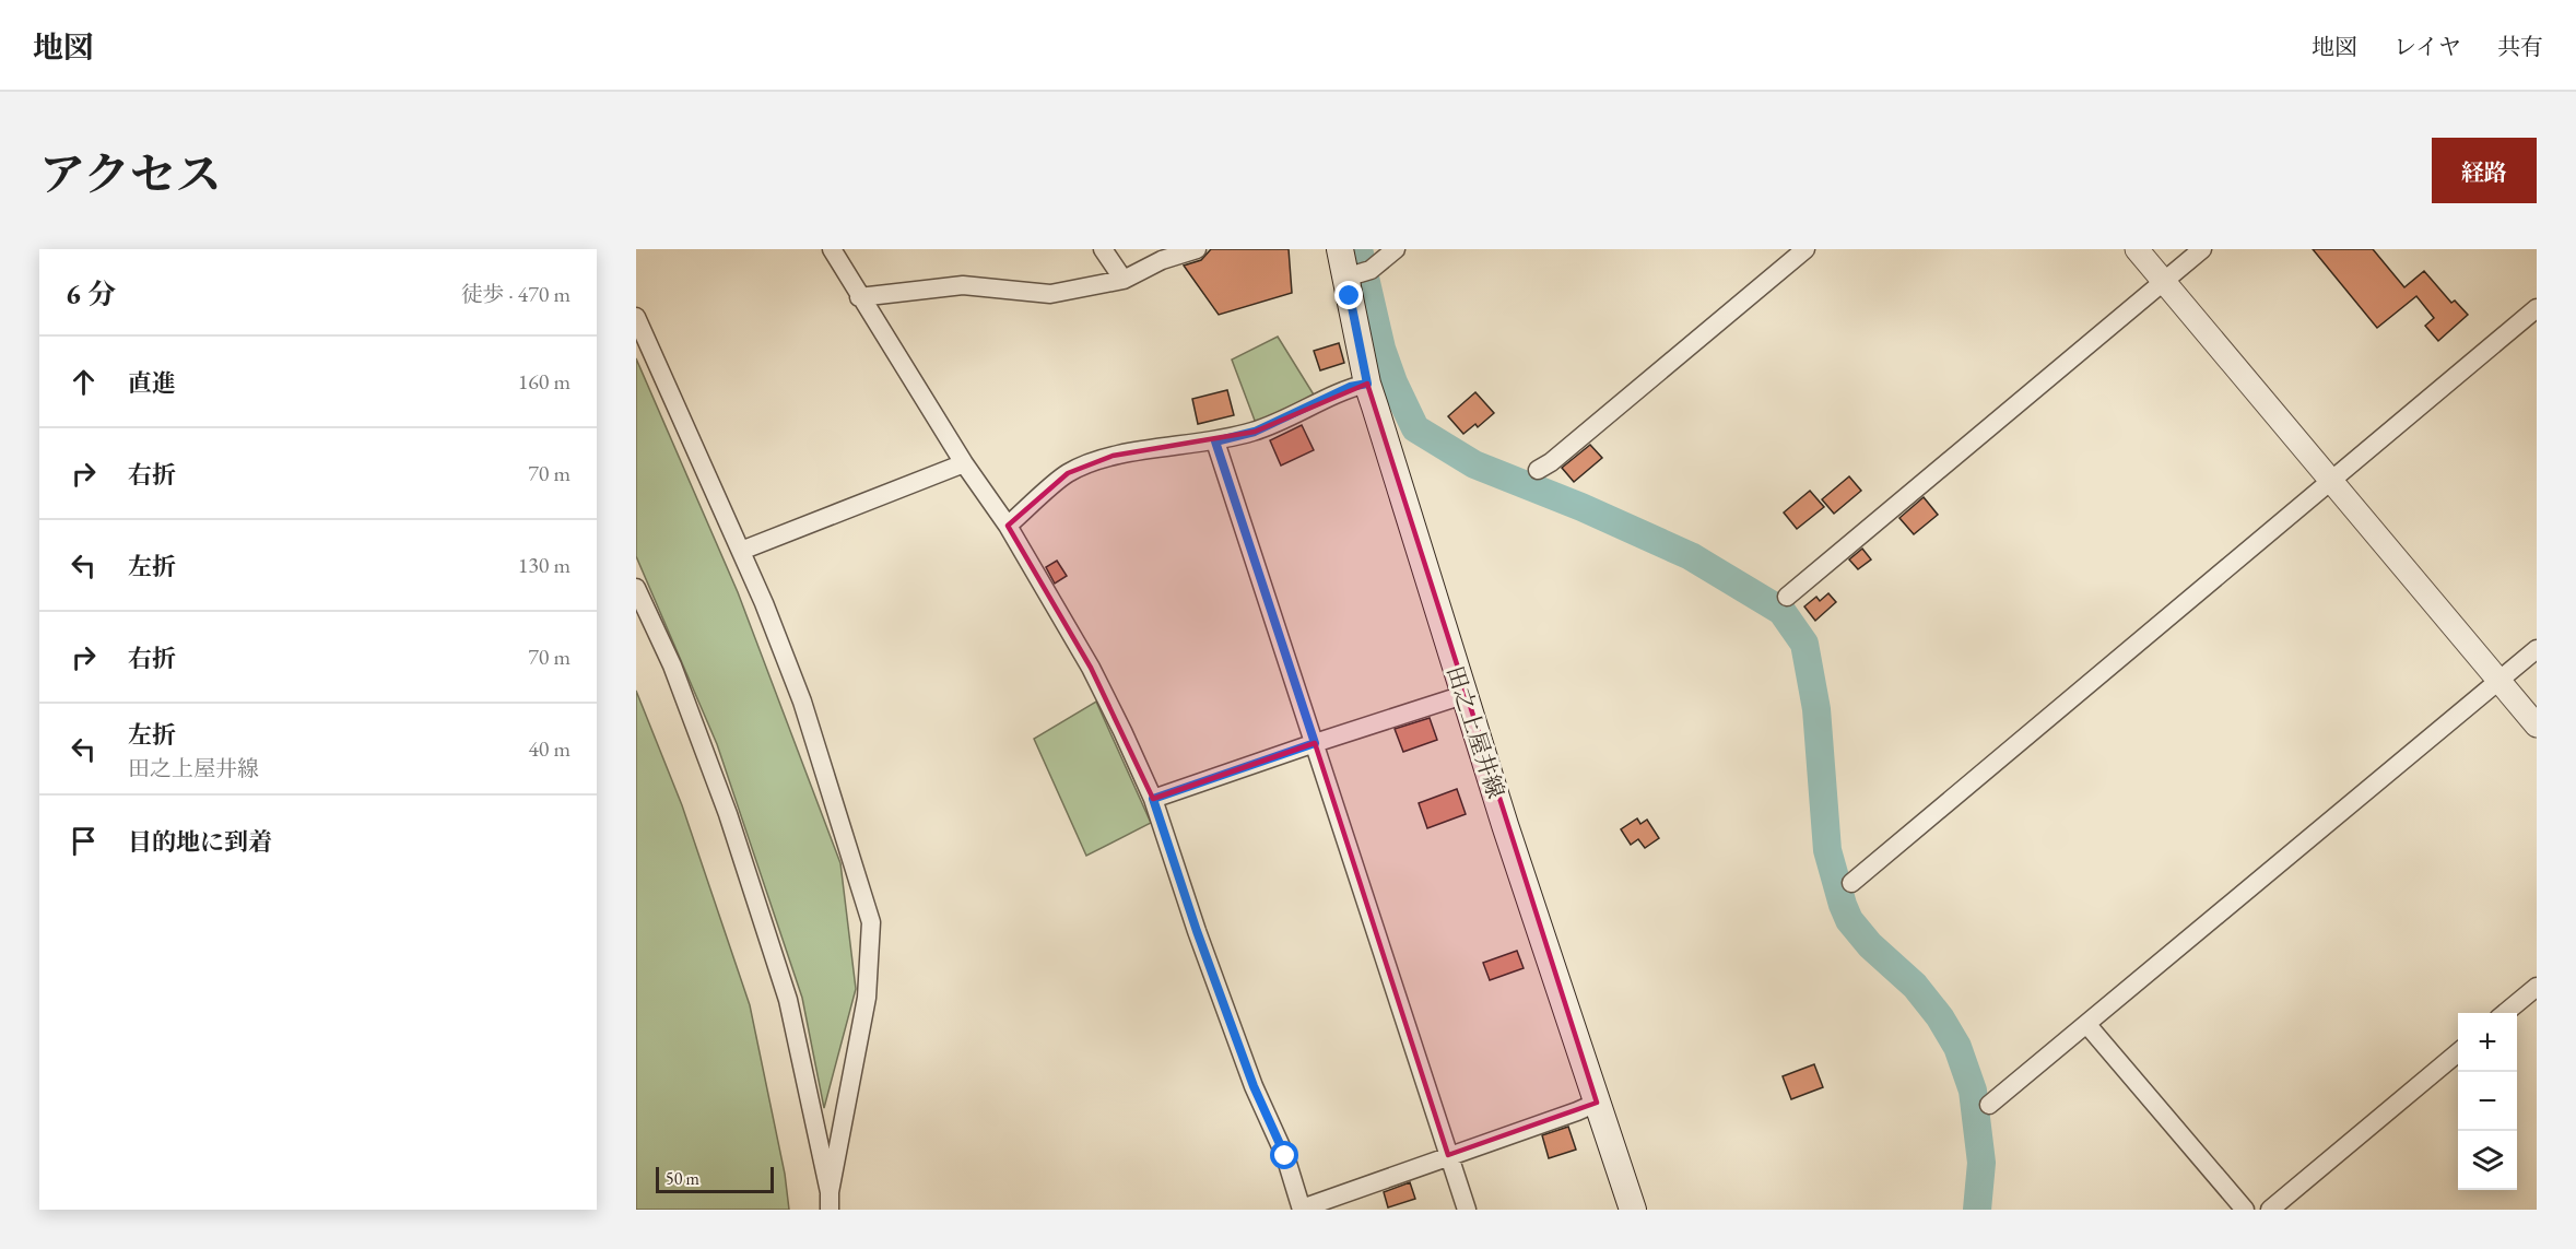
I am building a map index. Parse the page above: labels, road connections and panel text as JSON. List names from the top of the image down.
{
  "streets": {
    "main road": ["田之上屋井線"]
  },
  "scale_bar": "50 m",
  "page": {
    "header": "地図",
    "nav": ["地図", "レイヤ", "共有"],
    "title": "アクセス",
    "buttons": "経路",
    "heading": ["6 分", "徒歩 · 470 m"],
    "list": [
      ["直進", "160 m"],
      ["右折", "70 m"],
      ["左折", "130 m"],
      ["右折", "70 m"],
      ["左折", "田之上屋井線", "40 m"],
      "目的地に到着"
    ],
    "map_buttons": ["+", "−"],
    "scale": "50 m"
  }
}
